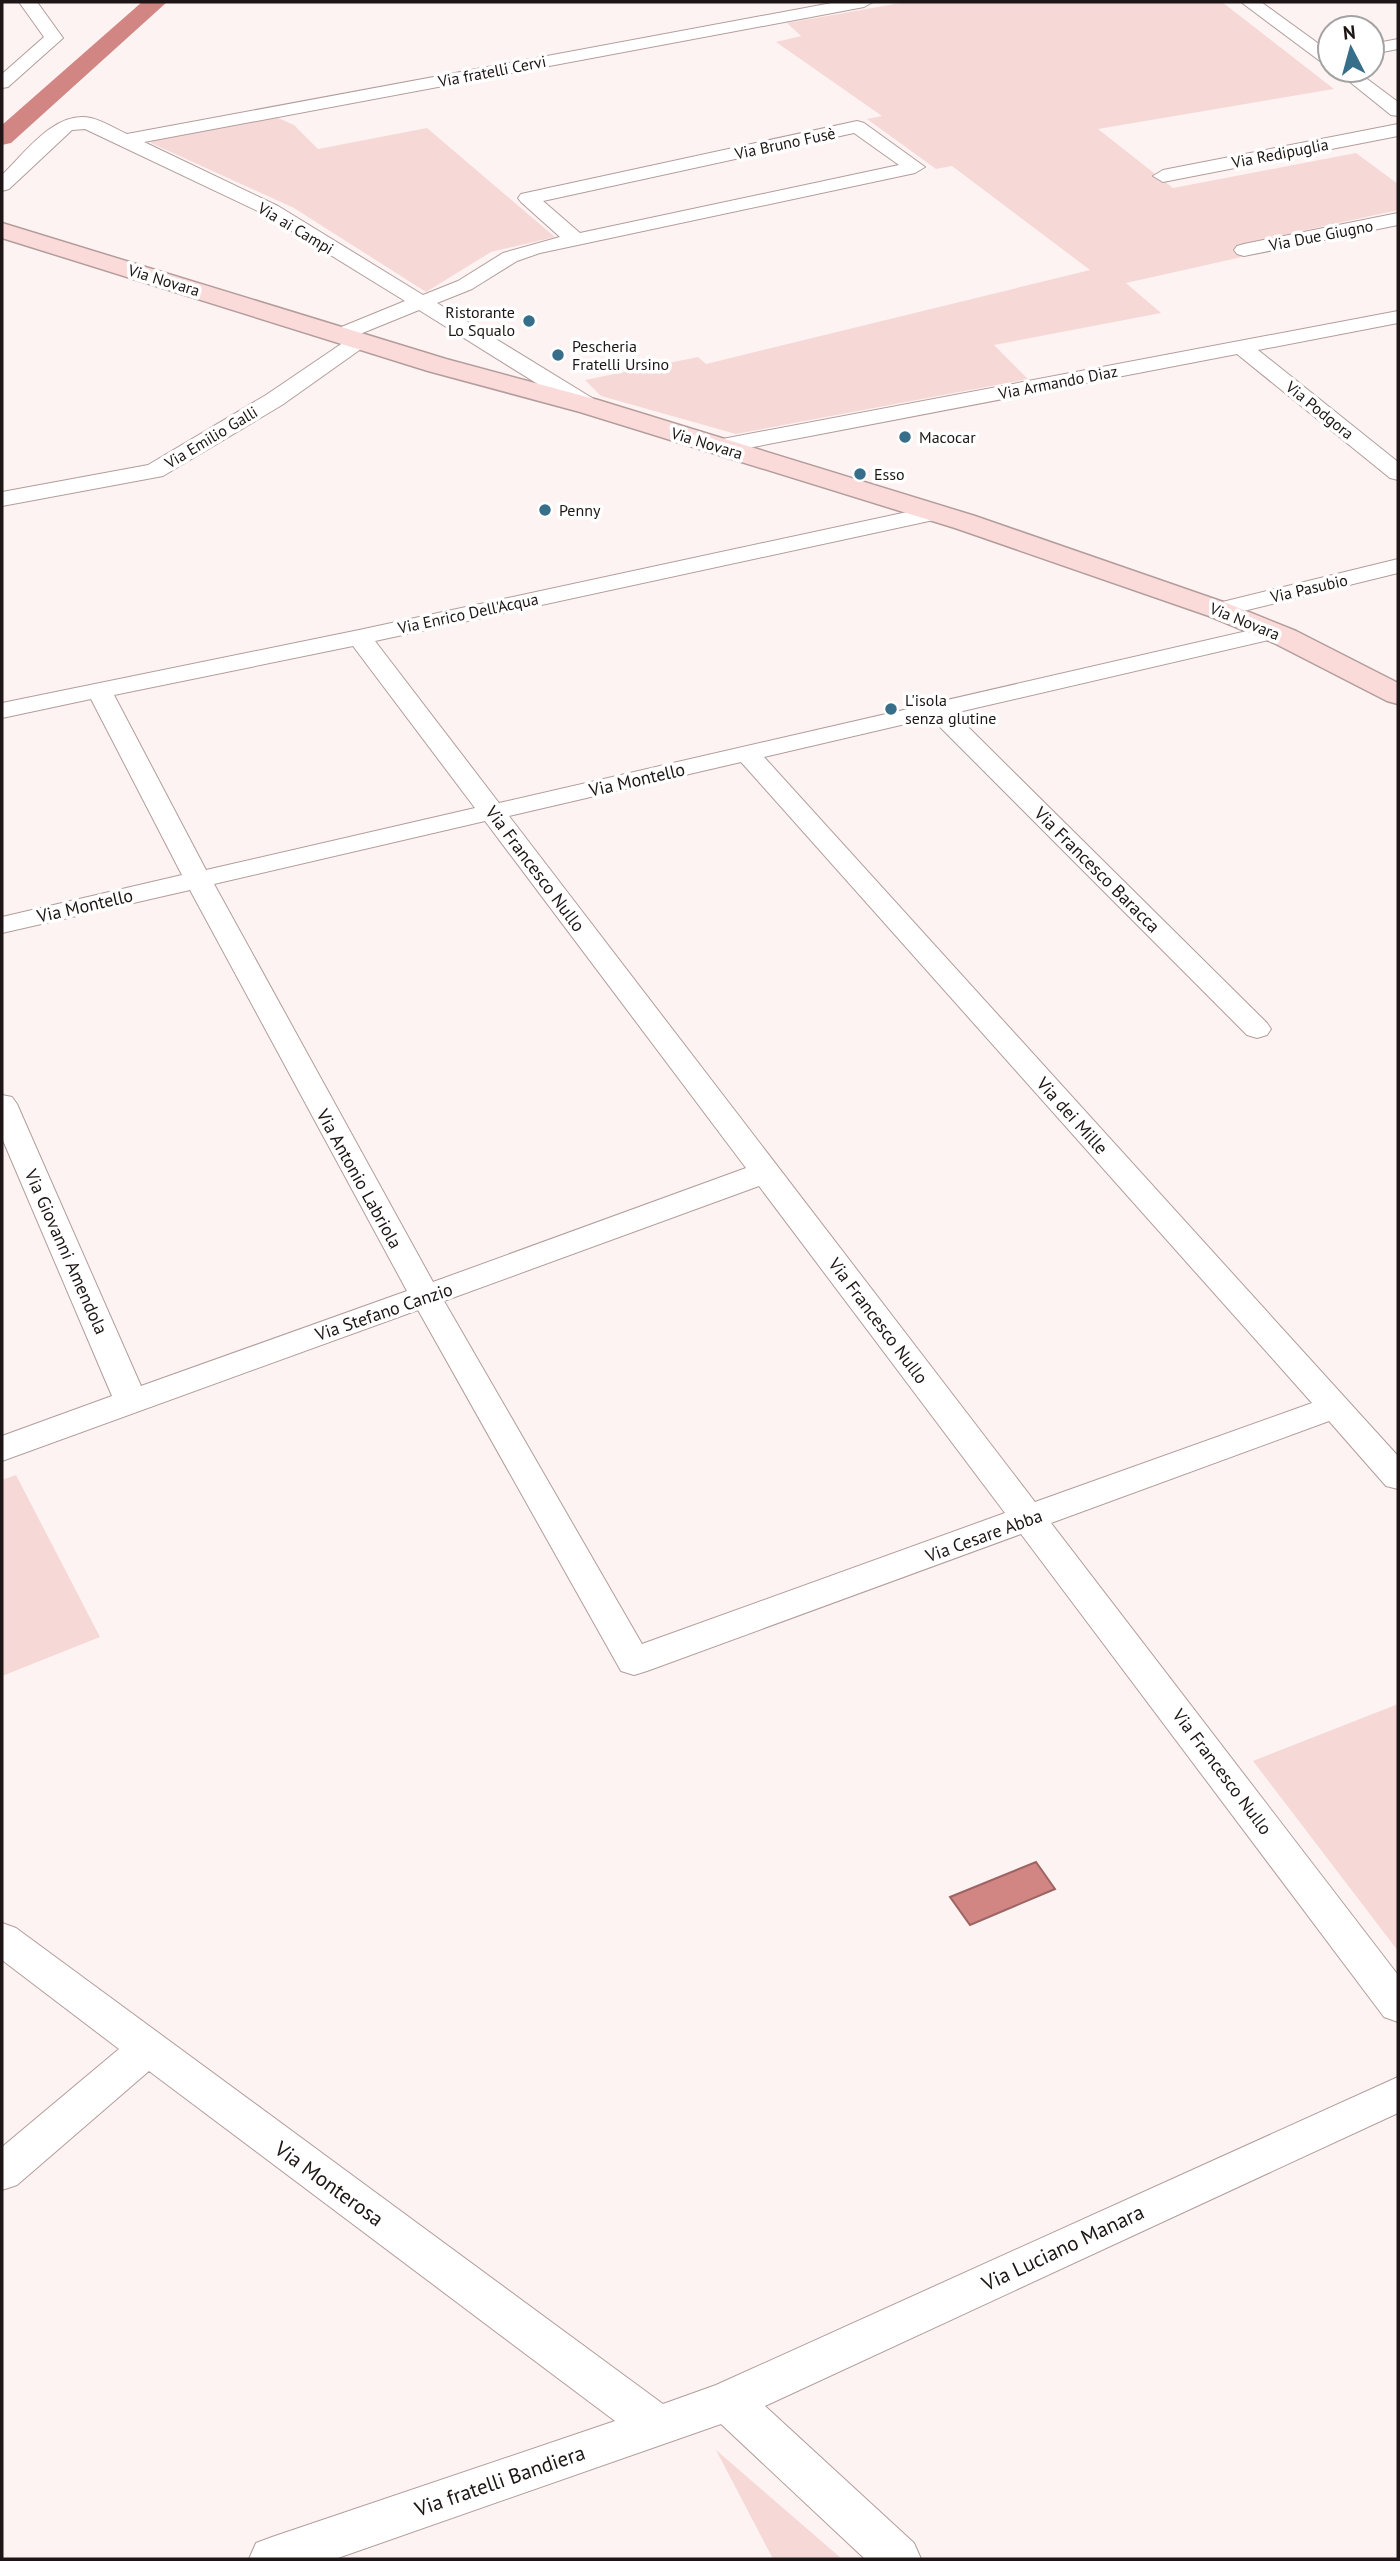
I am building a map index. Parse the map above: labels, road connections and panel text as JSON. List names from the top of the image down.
{
  "streets": {
    "street": [
      "Via fratelli Cervi",
      "Via Bruno Fusè",
      "Via Redipuglia",
      "Via ai Campi",
      "Via Due Giugno",
      "Via Novara",
      "Via Armando Diaz",
      "Via Podgora",
      "Via Emilio Galli",
      "Via Pasubio",
      "Via Enrico Dell'Acqua",
      "Via Montello",
      "Via Francesco Nullo",
      "Via Francesco Baracca",
      "Via dei Mille",
      "Via Antonio Labriola",
      "Via Giovanni Amendola",
      "Via Stefano Canzio",
      "Via Cesare Abba",
      "Via Monterosa",
      "Via Luciano Manara",
      "Via fratelli Bandiera"
    ]
  },
  "crossings": [
    ["Via fratelli Cervi", "Via ai Campi"],
    ["Via Bruno Fusè", "Via ai Campi"],
    ["Via Bruno Fusè", "Via Novara"],
    ["Via Bruno Fusè", "Via Emilio Galli"],
    ["Via ai Campi", "Via Novara"],
    ["Via Novara", "Via Armando Diaz"],
    ["Via Novara", "Via Emilio Galli"],
    ["Via Novara", "Via Pasubio"],
    ["Via Novara", "Via Enrico Dell'Acqua"],
    ["Via Novara", "Via Montello"],
    ["Via Armando Diaz", "Via Podgora"],
    ["Via Enrico Dell'Acqua", "Via Francesco Nullo"],
    ["Via Enrico Dell'Acqua", "Via Antonio Labriola"],
    ["Via Montello", "Via Francesco Nullo"],
    ["Via Montello", "Via Francesco Baracca"],
    ["Via Montello", "Via dei Mille"],
    ["Via Montello", "Via Antonio Labriola"],
    ["Via Francesco Nullo", "Via Stefano Canzio"],
    ["Via Francesco Nullo", "Via Cesare Abba"],
    ["Via dei Mille", "Via Cesare Abba"],
    ["Via Antonio Labriola", "Via Stefano Canzio"],
    ["Via Antonio Labriola", "Via Cesare Abba"],
    ["Via Giovanni Amendola", "Via Stefano Canzio"],
    ["Via Monterosa", "Via fratelli Bandiera"],
    ["Via Luciano Manara", "Via fratelli Bandiera"]
  ],
  "places": [
    "Ristorante Lo Squalo",
    "Pescheria Fratelli Ursino",
    "Macocar",
    "Esso",
    "Penny",
    "L'isola senza glutine"
  ],
  "north": "top"
}
